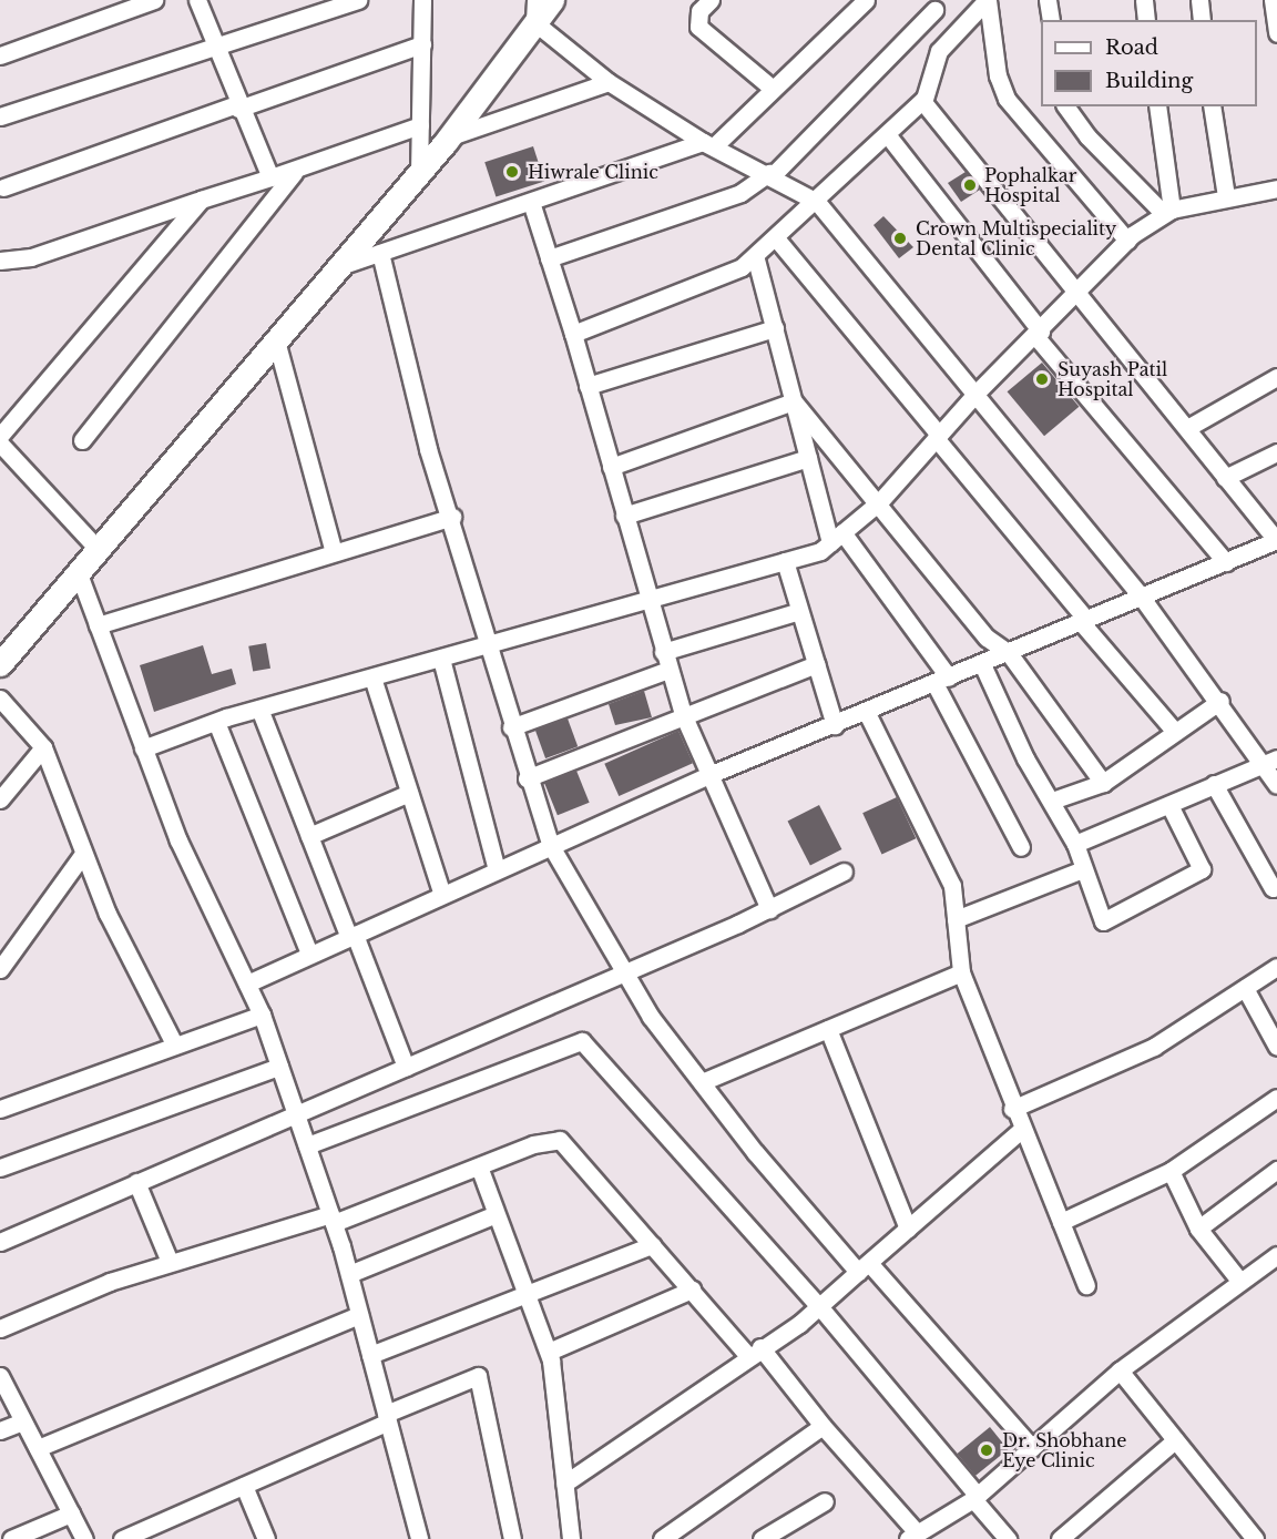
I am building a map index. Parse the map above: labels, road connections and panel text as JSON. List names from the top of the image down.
{
  "places": [
    "Hiwrale Clinic",
    "Pophalkar Hospital",
    "Crown Multispeciality Dental Clinic",
    "Suyash Patil Hospital",
    "Dr. Shobhane Eye Clinic"
  ],
  "legend": ["Road", "Building"]
}
